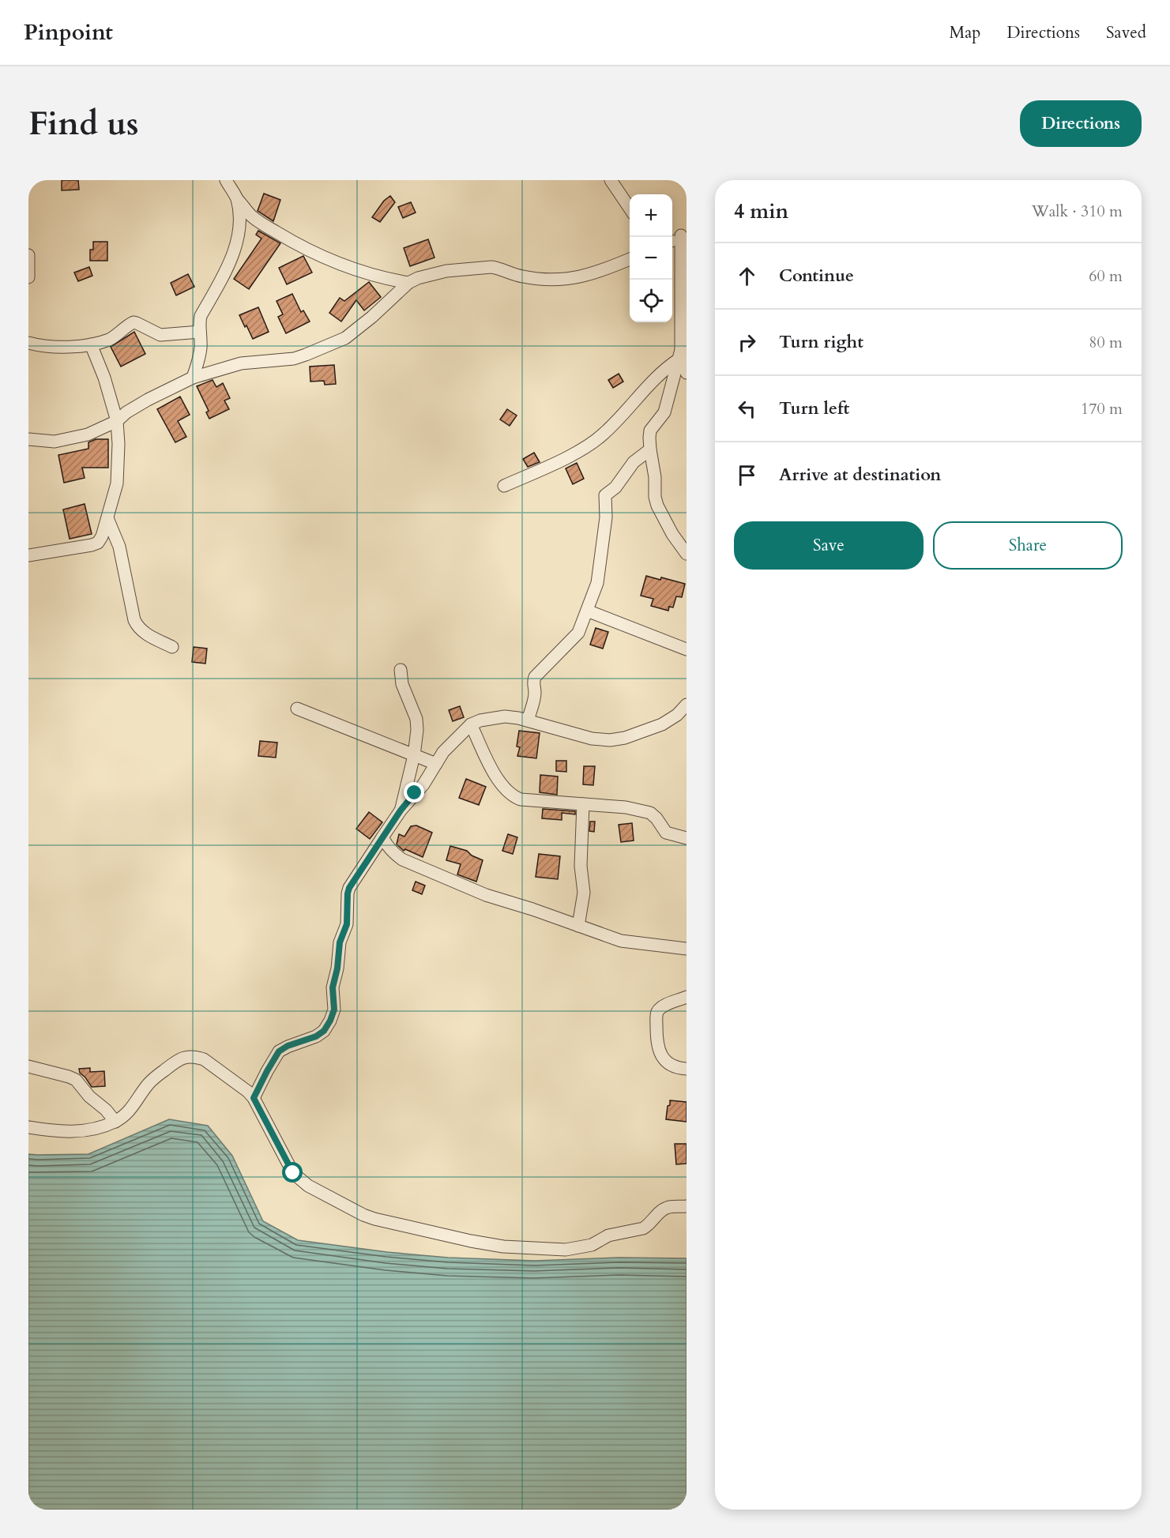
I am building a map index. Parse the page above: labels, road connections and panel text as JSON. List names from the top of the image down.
{
  "page": {
    "header": "Pinpoint",
    "nav": ["Map", "Directions", "Saved"],
    "buttons": [
      "Directions",
      ["Save", "Share"]
    ],
    "title": "Find us",
    "heading": ["4 min", "Walk · 310 m"],
    "map_buttons": ["+", "−"],
    "list": [
      ["Continue", "60 m"],
      ["Turn right", "80 m"],
      ["Turn left", "170 m"],
      "Arrive at destination"
    ]
  }
}
